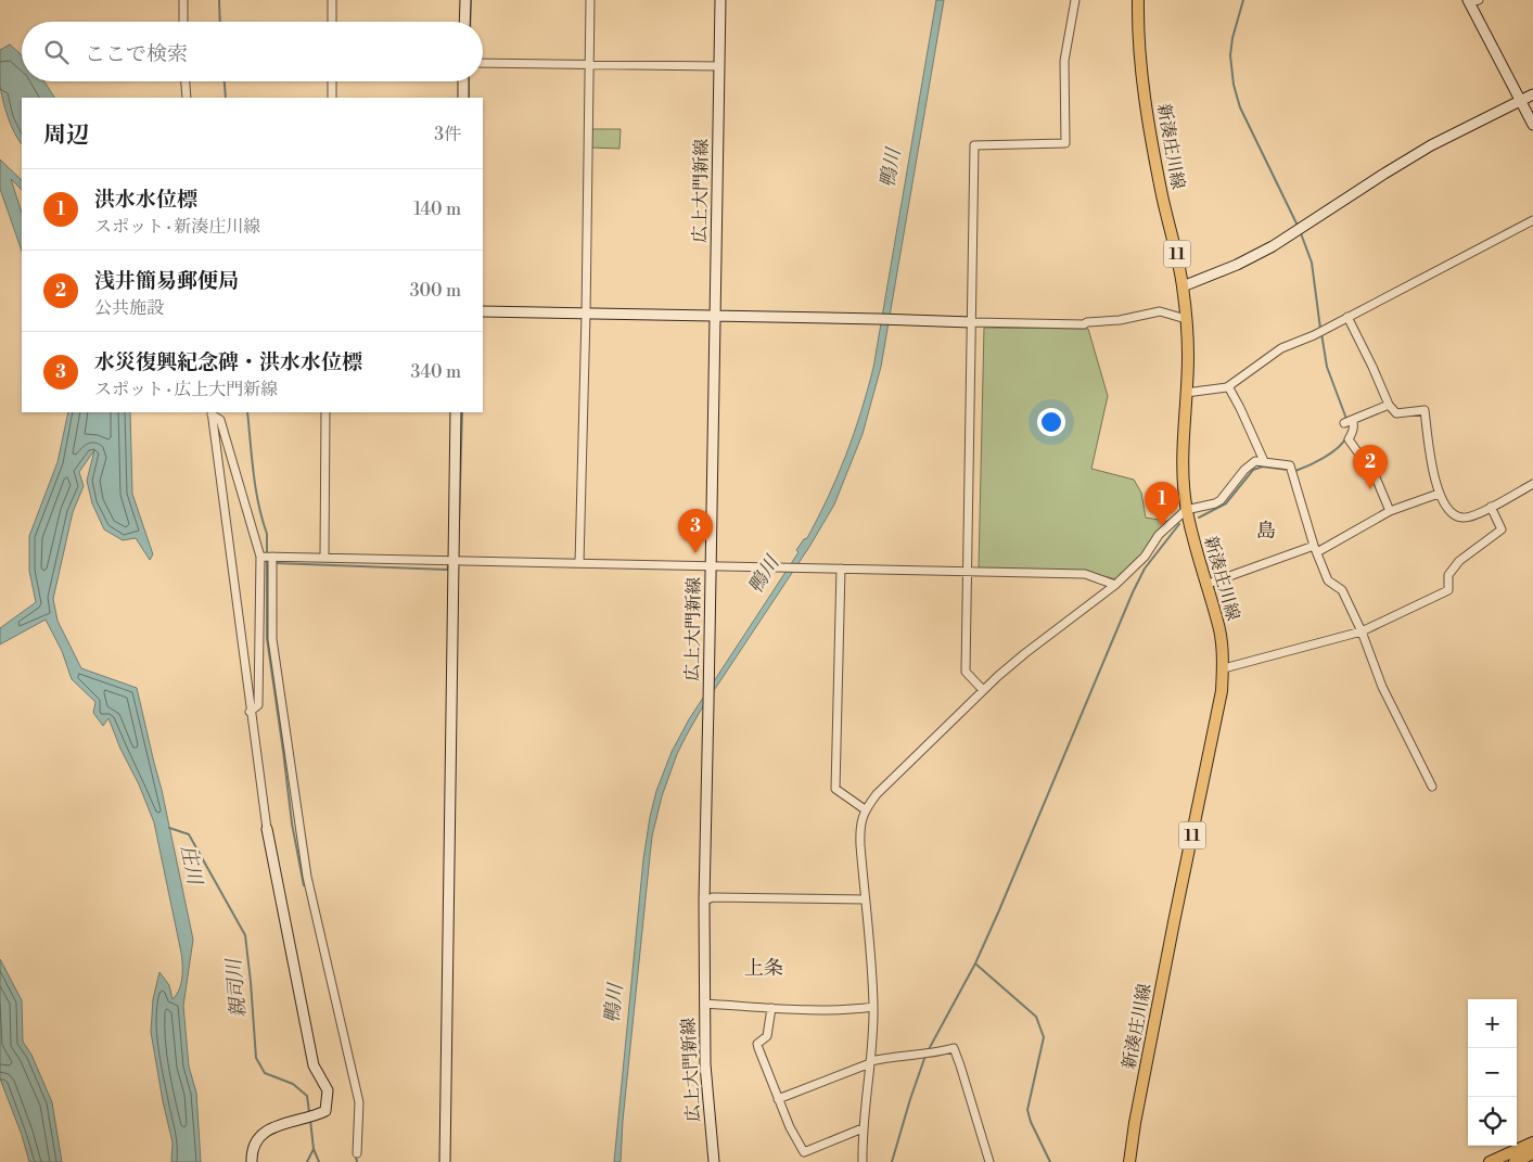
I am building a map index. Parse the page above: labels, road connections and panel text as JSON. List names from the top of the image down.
{
  "streets": {
    "main road": ["新湊庄川線", "11"],
    "street": ["広上大門新線"]
  },
  "districts": ["島", "上条"],
  "water": ["鴨川", "庄川", "親司川"],
  "page": {
    "search": "ここで検索",
    "heading": ["周辺", "3件"],
    "list": [
      {
        "mark": "1",
        "name": "洪水水位標",
        "note": "スポット · 新湊庄川線",
        "value": "140 m"
      },
      {
        "mark": "2",
        "name": "浅井簡易郵便局",
        "note": "公共施設",
        "value": "300 m"
      },
      {
        "mark": "3",
        "name": "水災復興紀念碑・洪水水位標",
        "note": "スポット · 広上大門新線",
        "value": "340 m"
      }
    ],
    "pins": ["2", "1", "3"],
    "map_buttons": ["+", "−"]
  }
}
